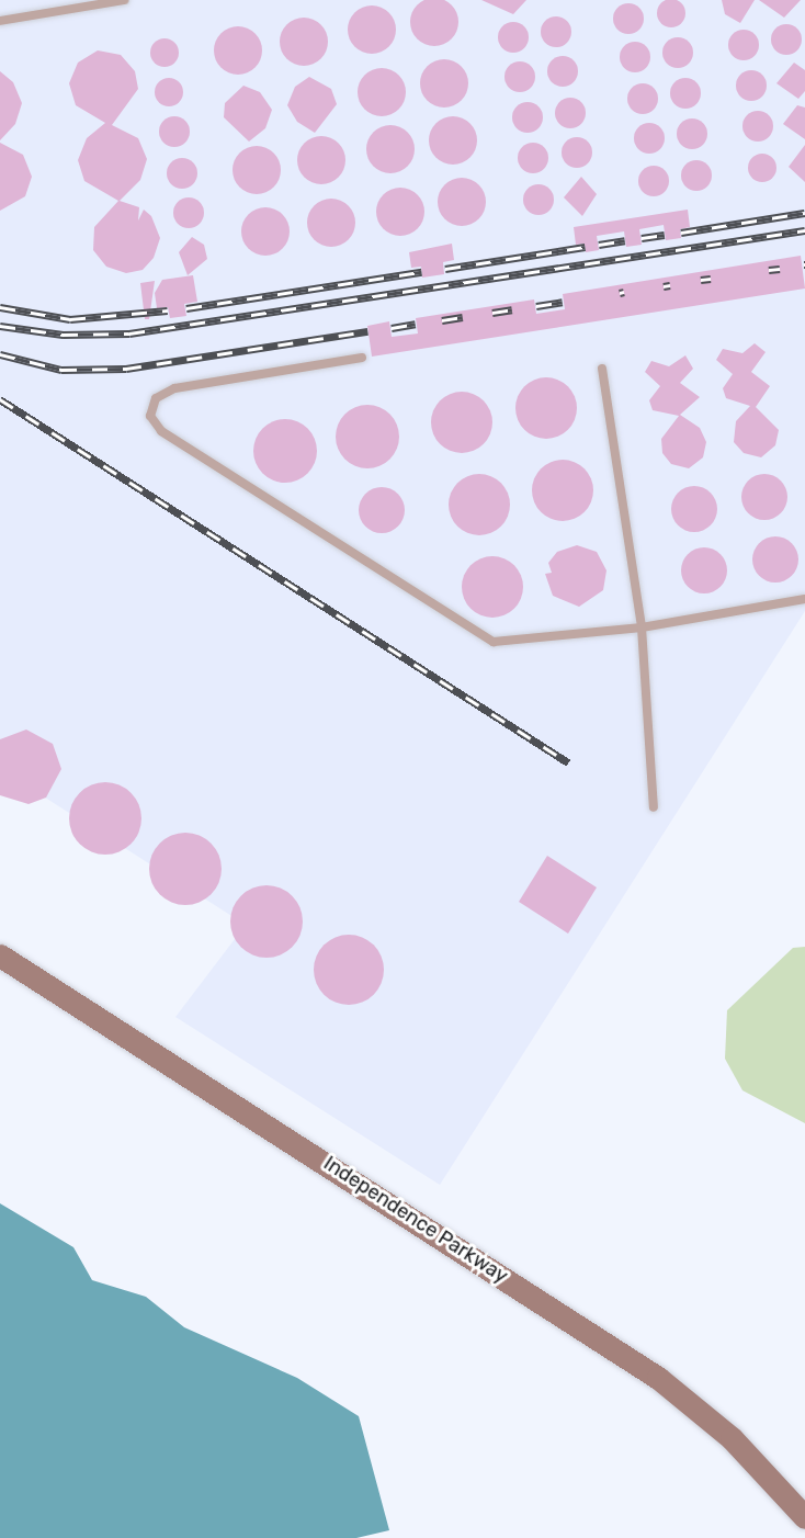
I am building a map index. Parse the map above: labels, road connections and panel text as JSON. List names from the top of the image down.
{
  "streets": {
    "main road": ["Independence Parkway"]
  }
}
